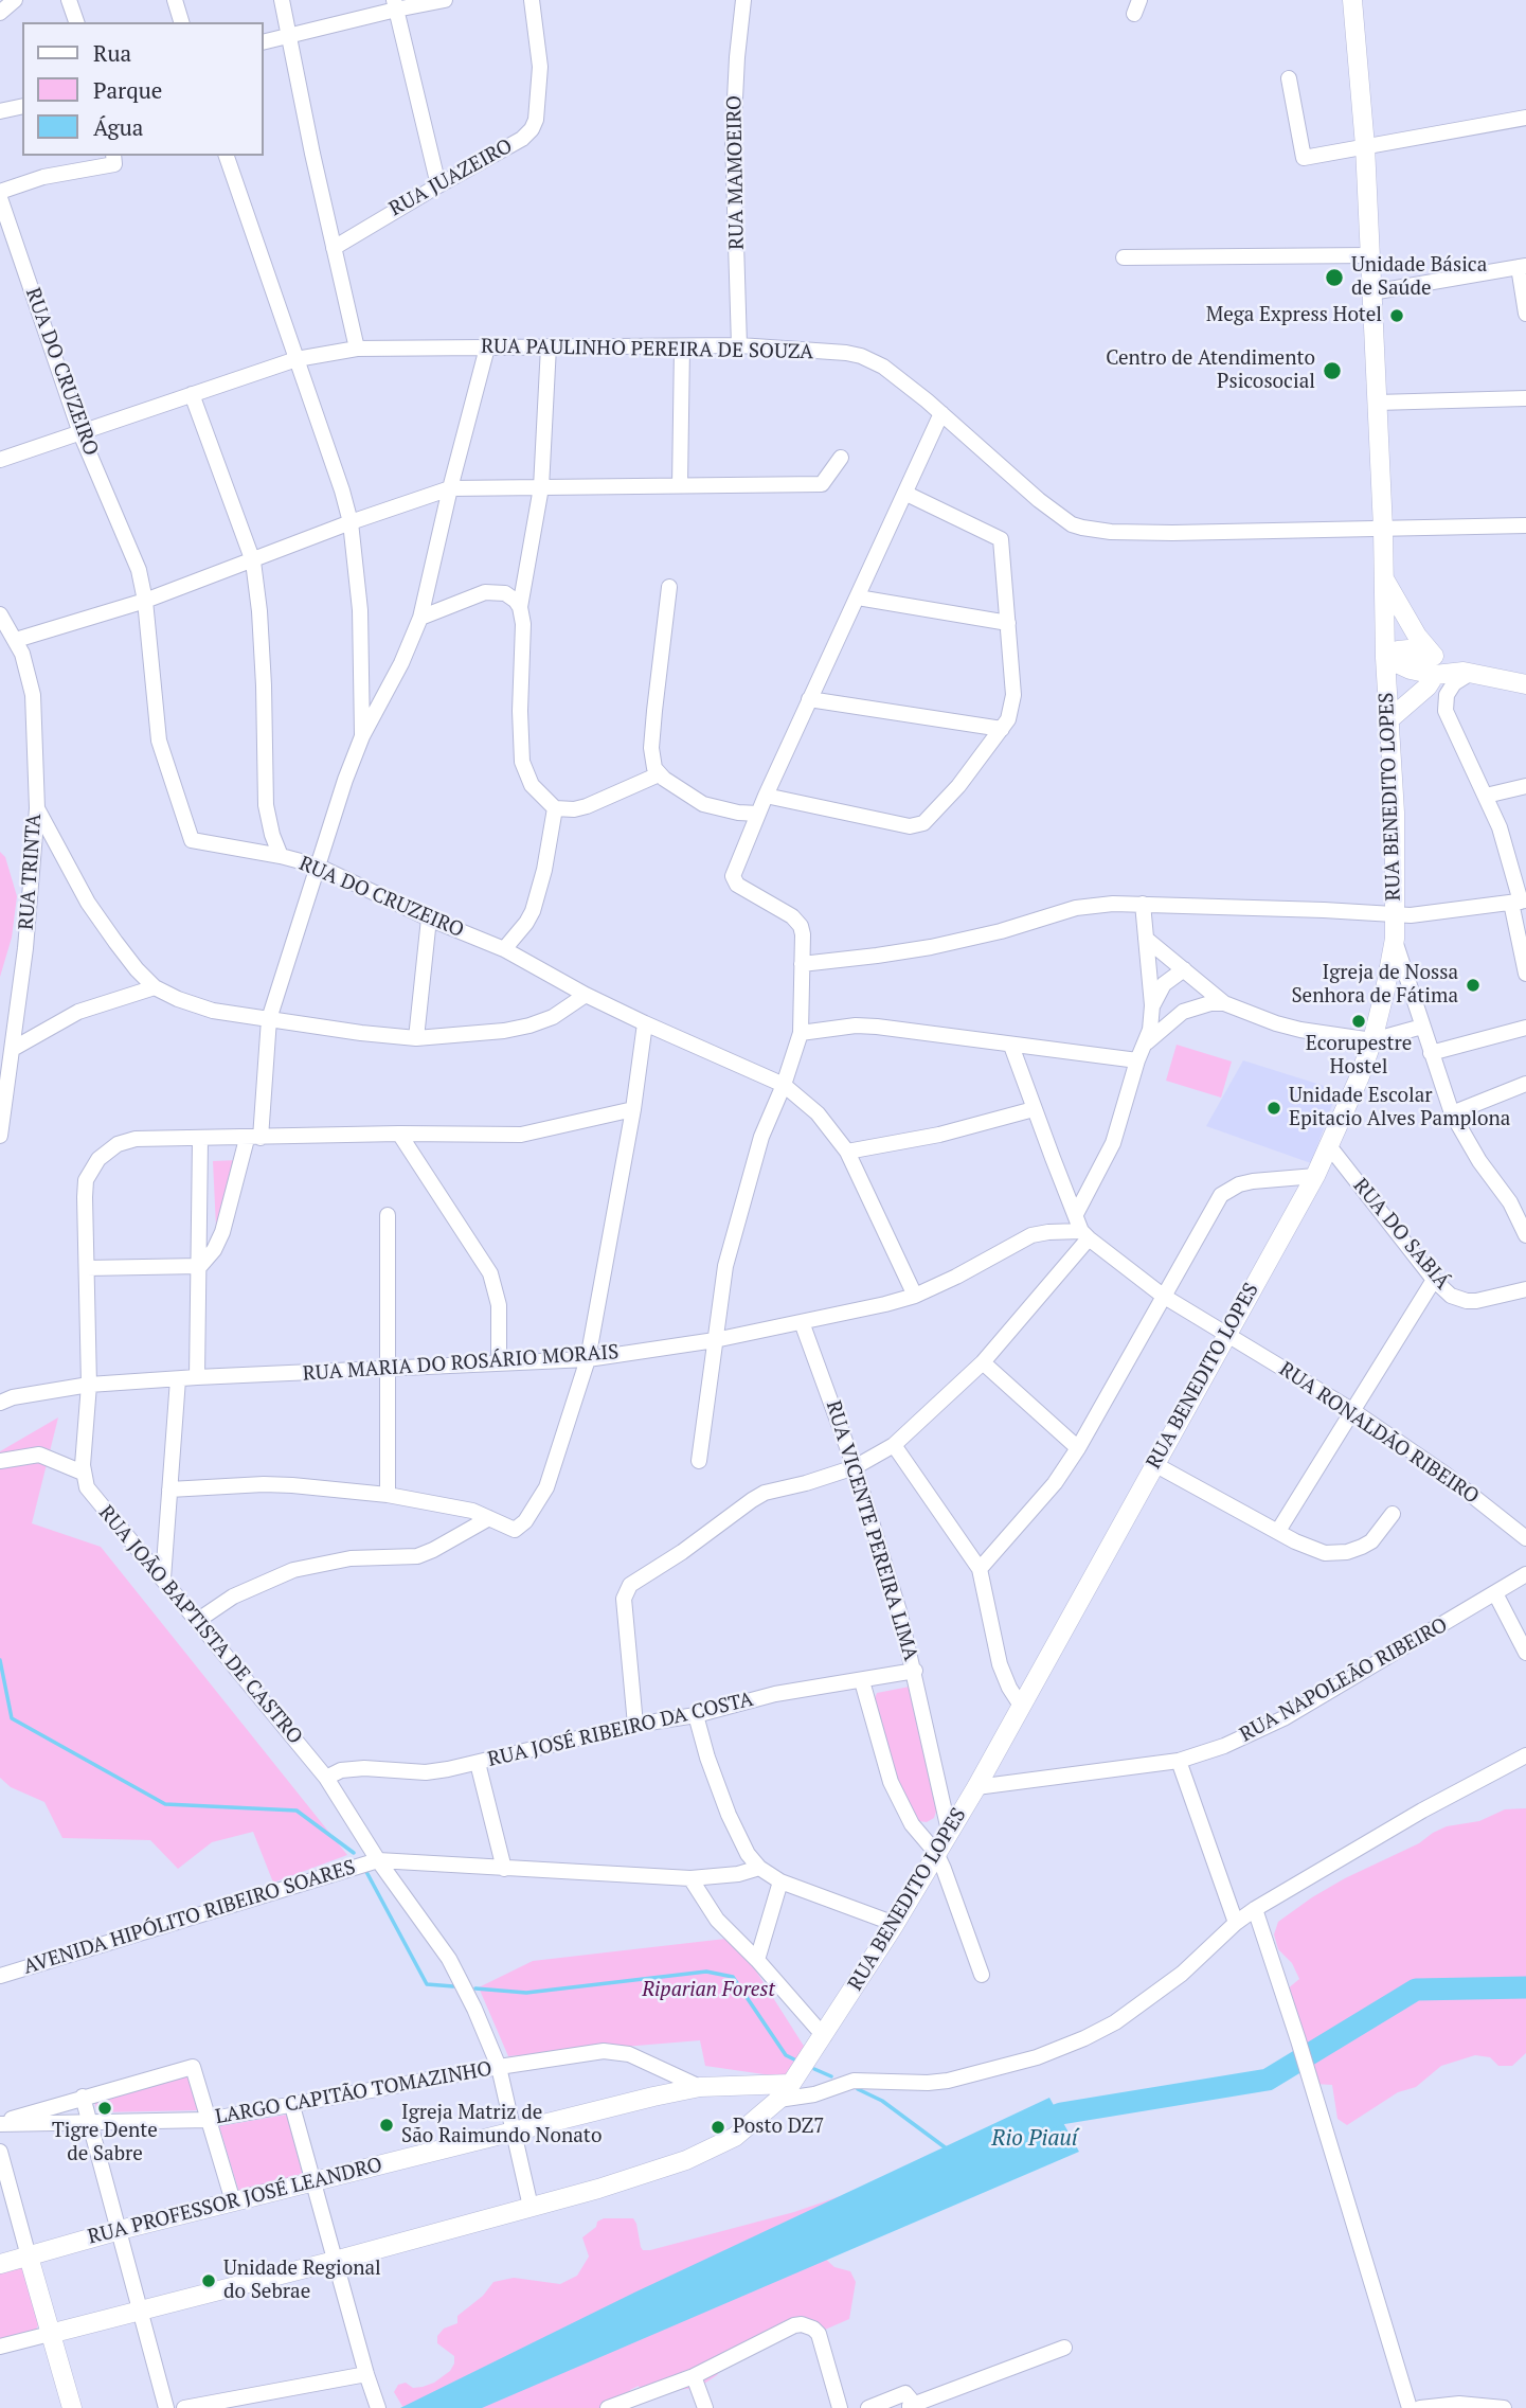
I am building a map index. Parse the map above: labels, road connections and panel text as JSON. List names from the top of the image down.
{
  "streets": {
    "main road": ["RUA BENEDITO LOPES", "RUA PROFESSOR JOSÉ LEANDRO"],
    "street": [
      "RUA MAMOEIRO",
      "RUA JUAZEIRO",
      "RUA PAULINHO PEREIRA DE SOUZA",
      "RUA DO CRUZEIRO",
      "RUA TRINTA",
      "RUA DO SABIÁ",
      "RUA MARIA DO ROSÁRIO MORAIS",
      "RUA RONALDÃO RIBEIRO",
      "RUA VICENTE PEREIRA LIMA",
      "RUA JOÃO BAPTISTA DE CASTRO",
      "RUA NAPOLEÃO RIBEIRO",
      "RUA JOSÉ RIBEIRO DA COSTA",
      "AVENIDA HIPÓLITO RIBEIRO SOARES",
      "LARGO CAPITÃO TOMAZINHO"
    ]
  },
  "crossings": [
    ["RUA MAMOEIRO", "RUA PAULINHO PEREIRA DE SOUZA"],
    ["RUA PAULINHO PEREIRA DE SOUZA", "RUA DO CRUZEIRO"],
    ["RUA PAULINHO PEREIRA DE SOUZA", "RUA BENEDITO LOPES"],
    ["RUA DO CRUZEIRO", "RUA MARIA DO ROSÁRIO MORAIS"],
    ["RUA BENEDITO LOPES", "RUA DO SABIÁ"],
    ["RUA BENEDITO LOPES", "RUA RONALDÃO RIBEIRO"],
    ["RUA BENEDITO LOPES", "RUA VICENTE PEREIRA LIMA"],
    ["RUA BENEDITO LOPES", "RUA JOÃO BAPTISTA DE CASTRO"],
    ["RUA BENEDITO LOPES", "RUA NAPOLEÃO RIBEIRO"],
    ["RUA BENEDITO LOPES", "RUA PROFESSOR JOSÉ LEANDRO"],
    ["RUA MARIA DO ROSÁRIO MORAIS", "RUA RONALDÃO RIBEIRO"],
    ["RUA MARIA DO ROSÁRIO MORAIS", "RUA VICENTE PEREIRA LIMA"],
    ["RUA VICENTE PEREIRA LIMA", "RUA JOSÉ RIBEIRO DA COSTA"],
    ["RUA JOÃO BAPTISTA DE CASTRO", "RUA JOSÉ RIBEIRO DA COSTA"],
    ["RUA JOÃO BAPTISTA DE CASTRO", "AVENIDA HIPÓLITO RIBEIRO SOARES"],
    ["RUA JOÃO BAPTISTA DE CASTRO", "LARGO CAPITÃO TOMAZINHO"],
    ["RUA JOÃO BAPTISTA DE CASTRO", "RUA PROFESSOR JOSÉ LEANDRO"],
    ["LARGO CAPITÃO TOMAZINHO", "RUA PROFESSOR JOSÉ LEANDRO"]
  ],
  "water": ["Rio Piauí"],
  "parks": ["Riparian Forest"],
  "places": [
    "Unidade Básica de Saúde",
    "Mega Express Hotel",
    "Centro de Atendimento Psicosocial",
    "Igreja de Nossa Senhora de Fátima",
    "Ecorupestre Hostel",
    "Unidade Escolar Epitacio Alves Pamplona",
    "Tigre Dente de Sabre",
    "Igreja Matriz de São Raimundo Nonato",
    "Posto DZ7",
    "Unidade Regional do Sebrae"
  ],
  "legend": ["Rua", "Parque", "Água"]
}
